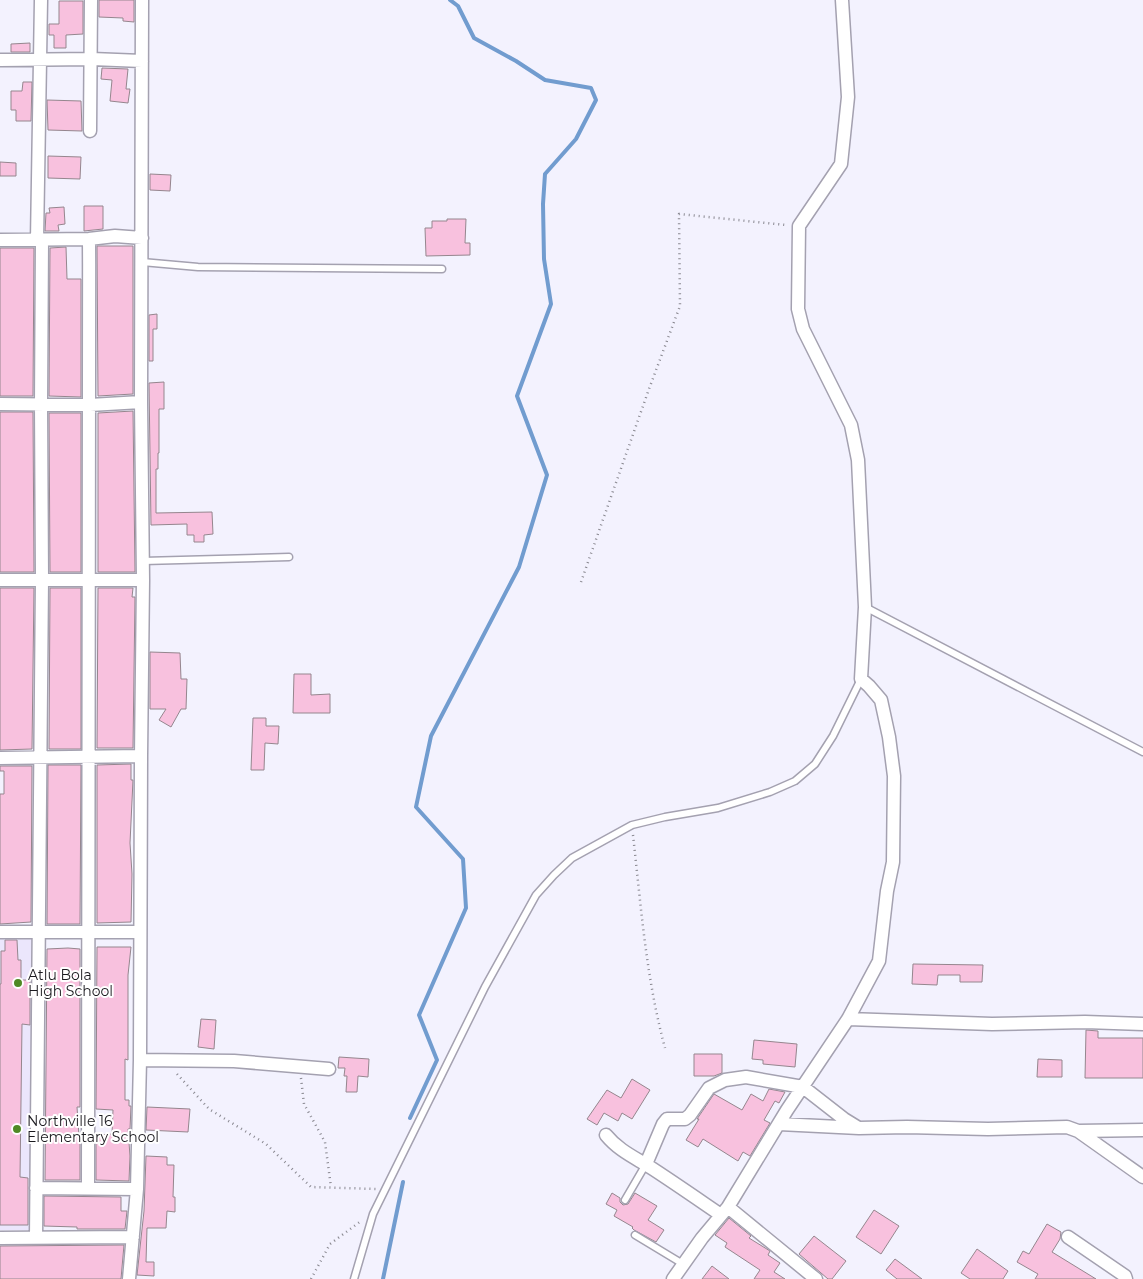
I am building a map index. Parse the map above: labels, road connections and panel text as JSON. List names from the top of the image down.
{
  "places": ["Atlu Bola High School", "Northville 16 Elementary School"]
}
